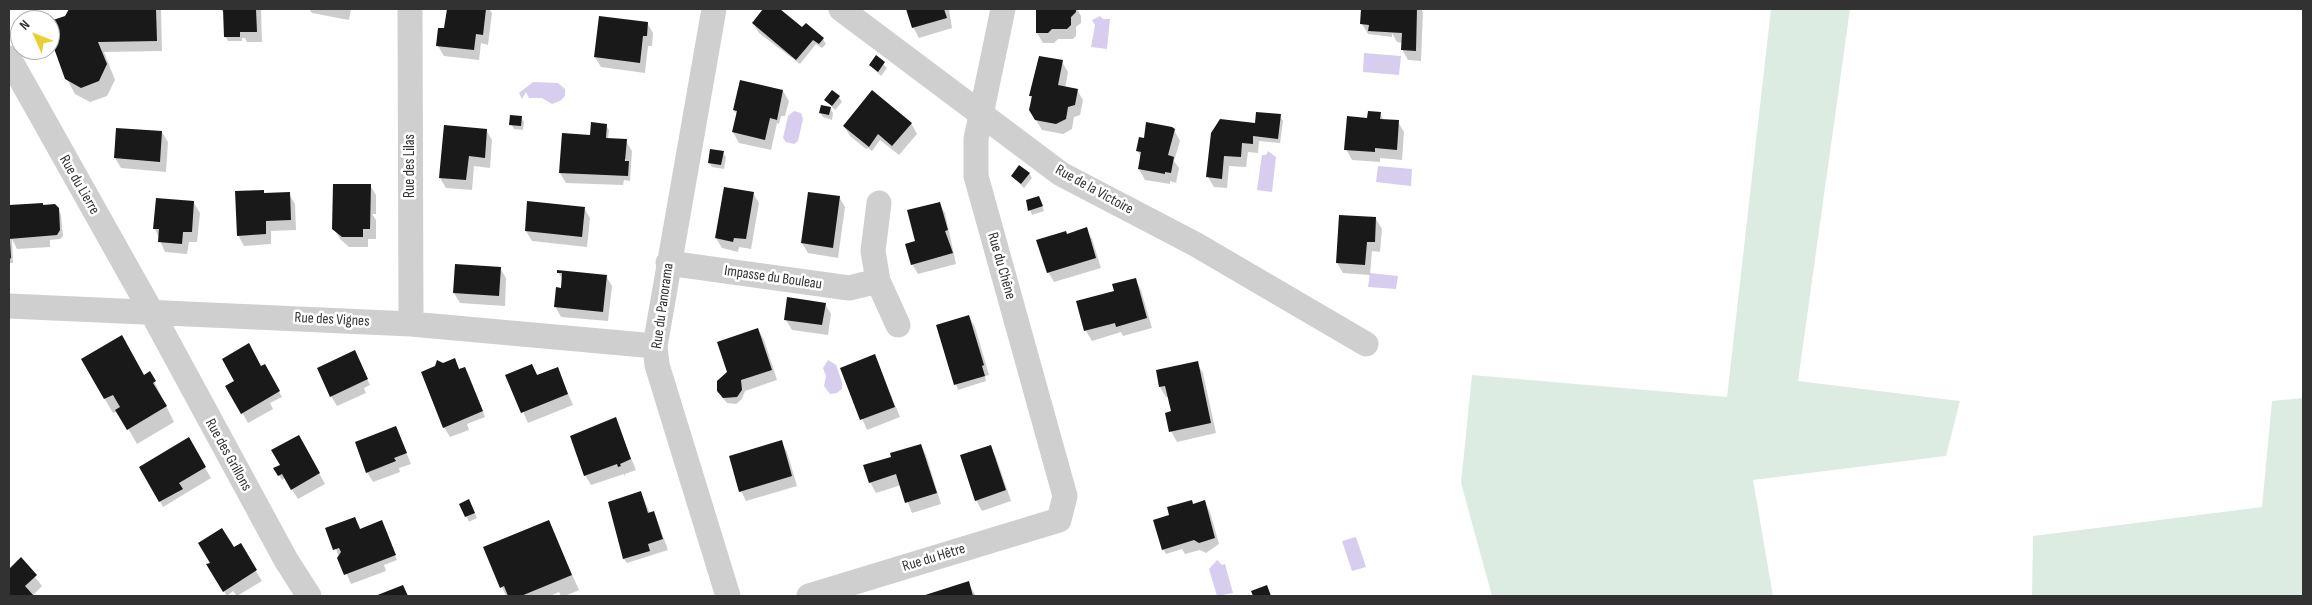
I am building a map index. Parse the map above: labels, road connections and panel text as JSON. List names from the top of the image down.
{
  "streets": {
    "street": [
      "Rue des Lilas",
      "Rue du Lierre",
      "Rue de la Victoire",
      "Rue du Chêne",
      "Impasse du Bouleau",
      "Rue du Panorama",
      "Rue des Vignes",
      "Rue des Grillons",
      "Rue du Hêtre"
    ]
  },
  "crossings": [
    ["Rue des Lilas", "Rue des Vignes"],
    ["Rue du Lierre", "Rue des Vignes"],
    ["Rue du Lierre", "Rue des Grillons"],
    ["Rue de la Victoire", "Rue du Chêne"],
    ["Rue du Chêne", "Rue du Hêtre"],
    ["Impasse du Bouleau", "Rue du Panorama"],
    ["Rue du Panorama", "Rue des Vignes"],
    ["Rue des Vignes", "Rue des Grillons"]
  ],
  "north": "top left"
}
